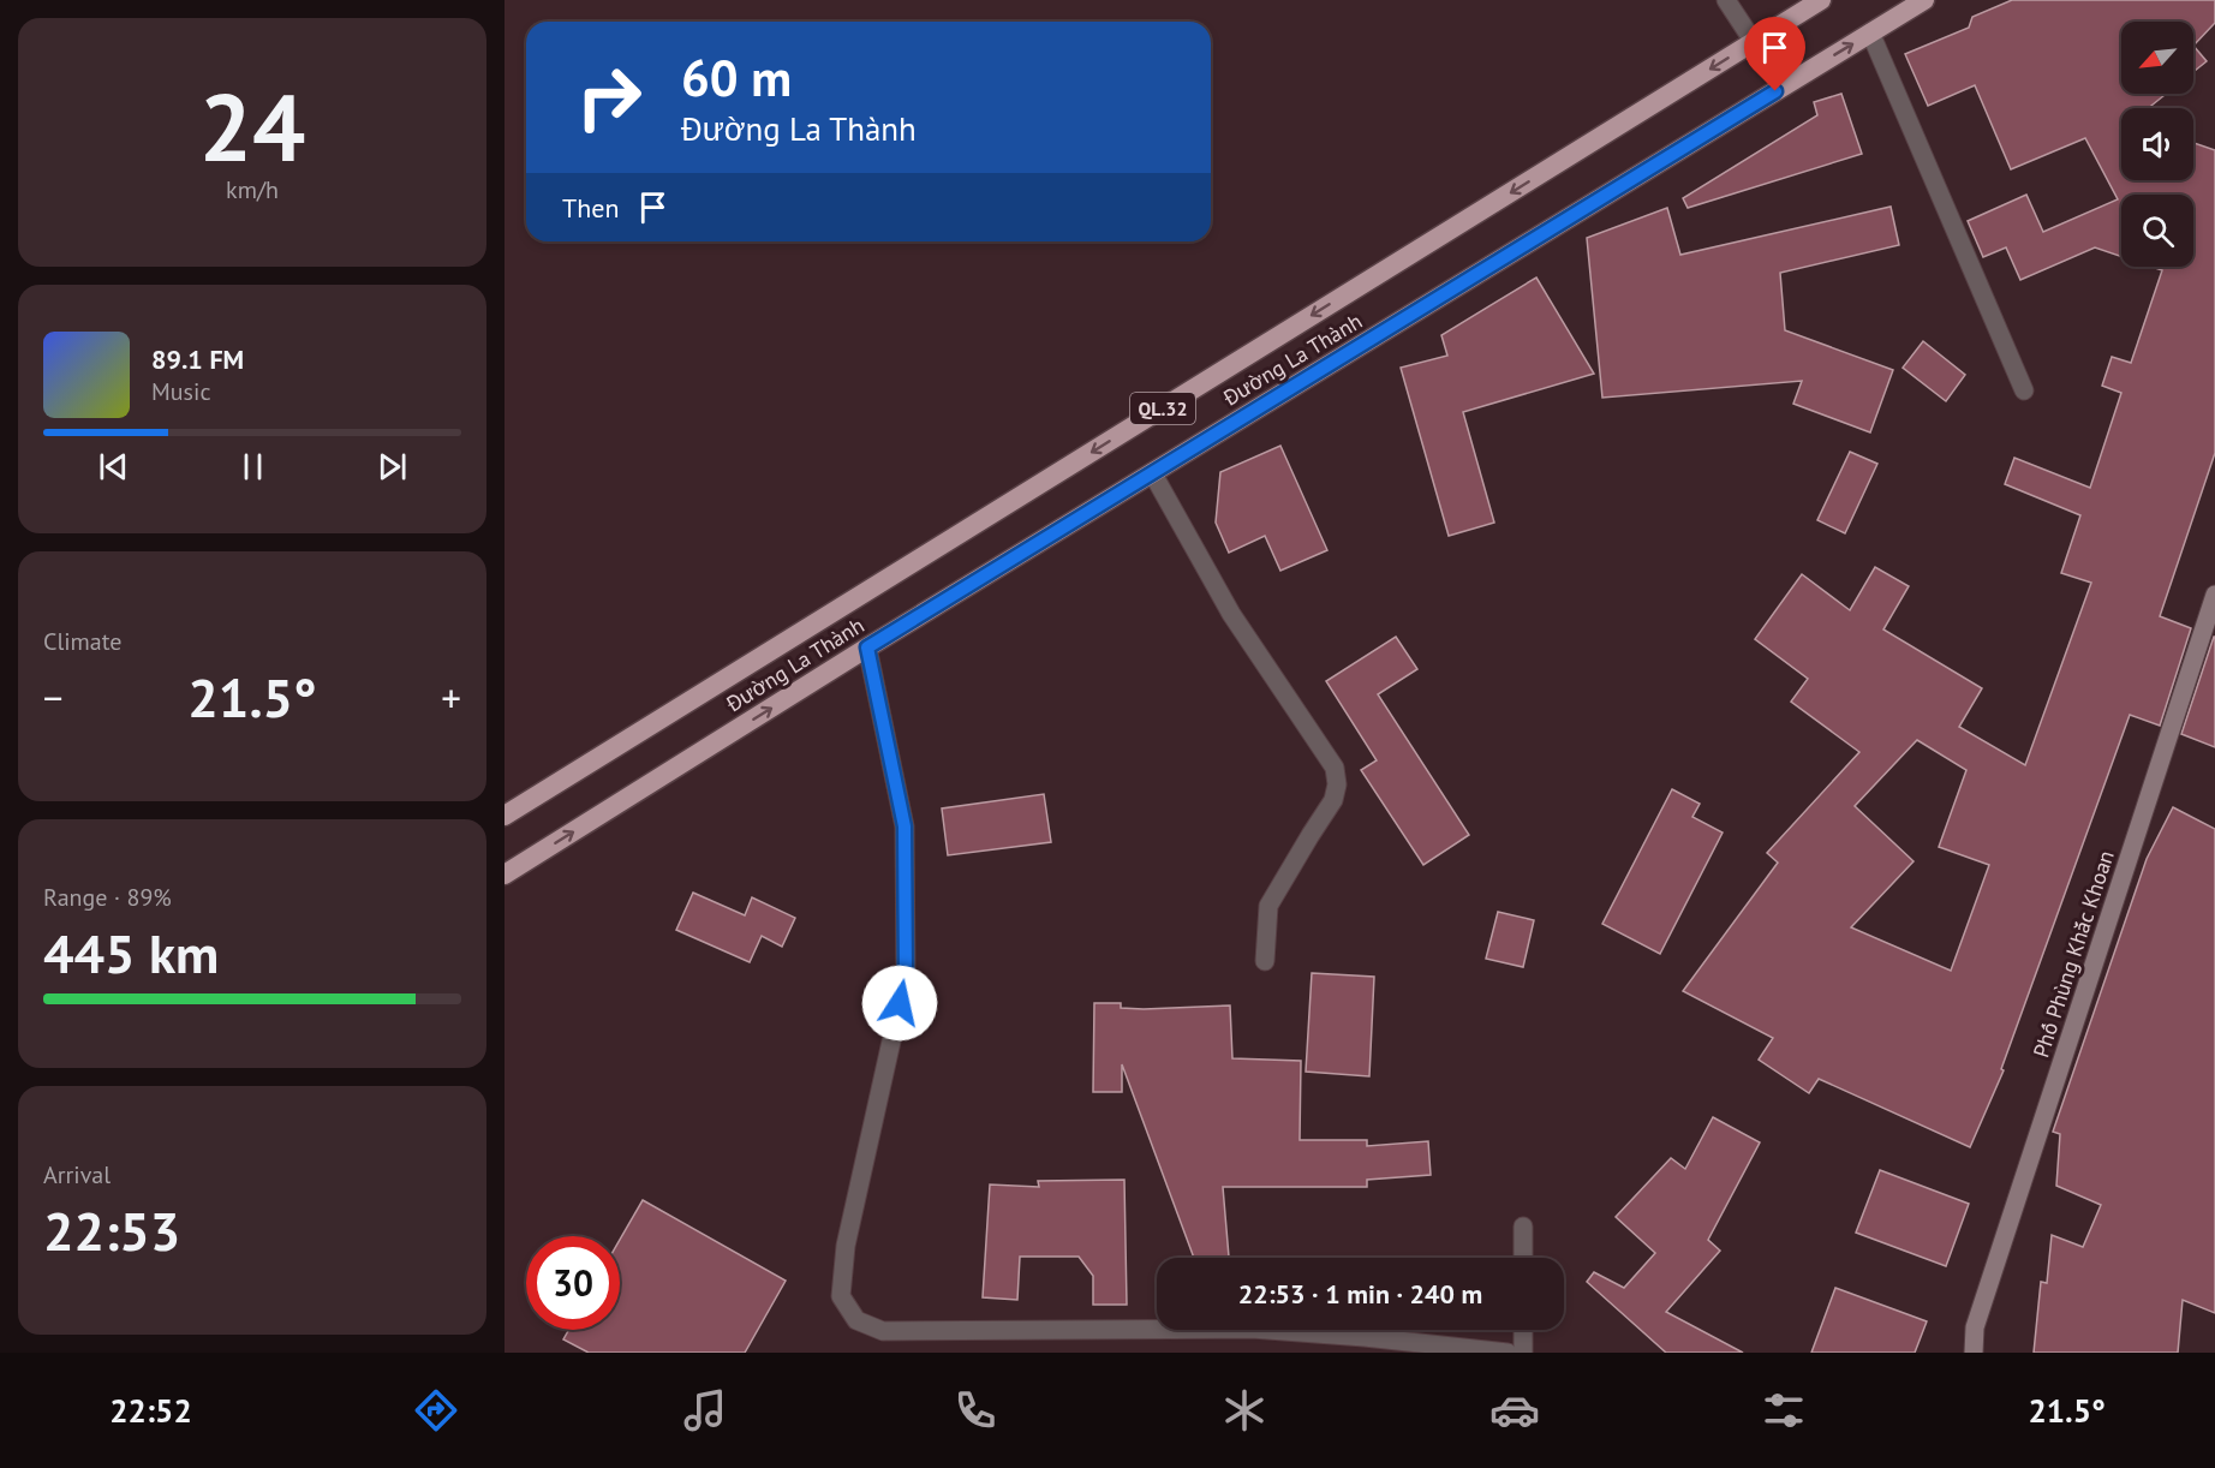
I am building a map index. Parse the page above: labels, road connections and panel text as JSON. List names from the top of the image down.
{
  "streets": {
    "highway": ["Đường La Thành", "QL.32"],
    "main road": ["Phố Phùng Khắc Khoan"]
  },
  "north": "bottom left",
  "page": {
    "tile": [
      ["24", "km/h"],
      "Climate",
      ["Range · 89%", "445 km"],
      ["Arrival", "22:53"]
    ],
    "turn": ["60 m", "Đường La Thành"],
    "then": "Then",
    "song": ["89.1 FM", "Music"],
    "heat": ["−", "21.5°", "+"],
    "limit": "30",
    "trip": "22:53 · 1 min · 240 m",
    "tabs": ["22:52", "21.5°"]
  }
}
